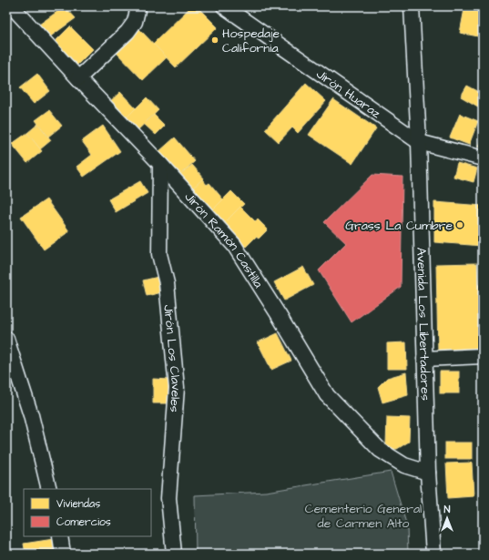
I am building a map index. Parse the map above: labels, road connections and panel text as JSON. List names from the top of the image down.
{
  "streets": {
    "street": [
      "Jirón Huaraz",
      "Jirón Ramón Castilla",
      "Avenida Los Libertadores",
      "Jirón Los Claveles"
    ]
  },
  "crossings": [
    ["Jirón Huaraz", "Avenida Los Libertadores"],
    ["Jirón Ramón Castilla", "Avenida Los Libertadores"],
    ["Jirón Ramón Castilla", "Jirón Los Claveles"]
  ],
  "parks": ["Cementerio General de Carmen Alto"],
  "places": ["Hospedaje California", "Grass La Cumbre"],
  "legend": ["Viviendas", "Comercios"],
  "north": "top"
}
